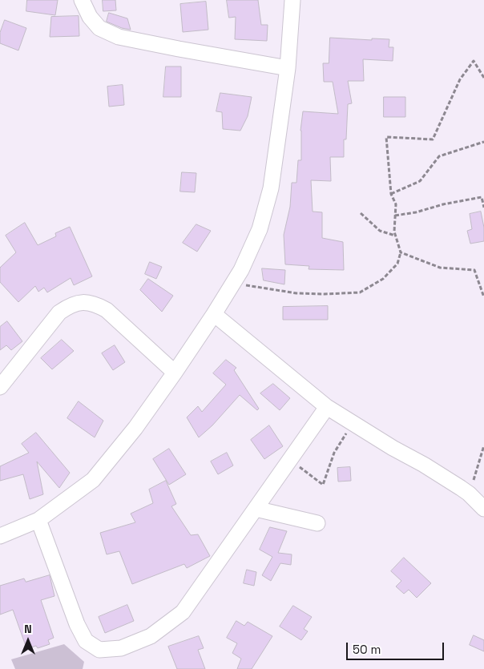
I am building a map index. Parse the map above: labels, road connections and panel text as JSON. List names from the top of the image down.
{
  "scale_bar": "50 m",
  "north": "top"
}
